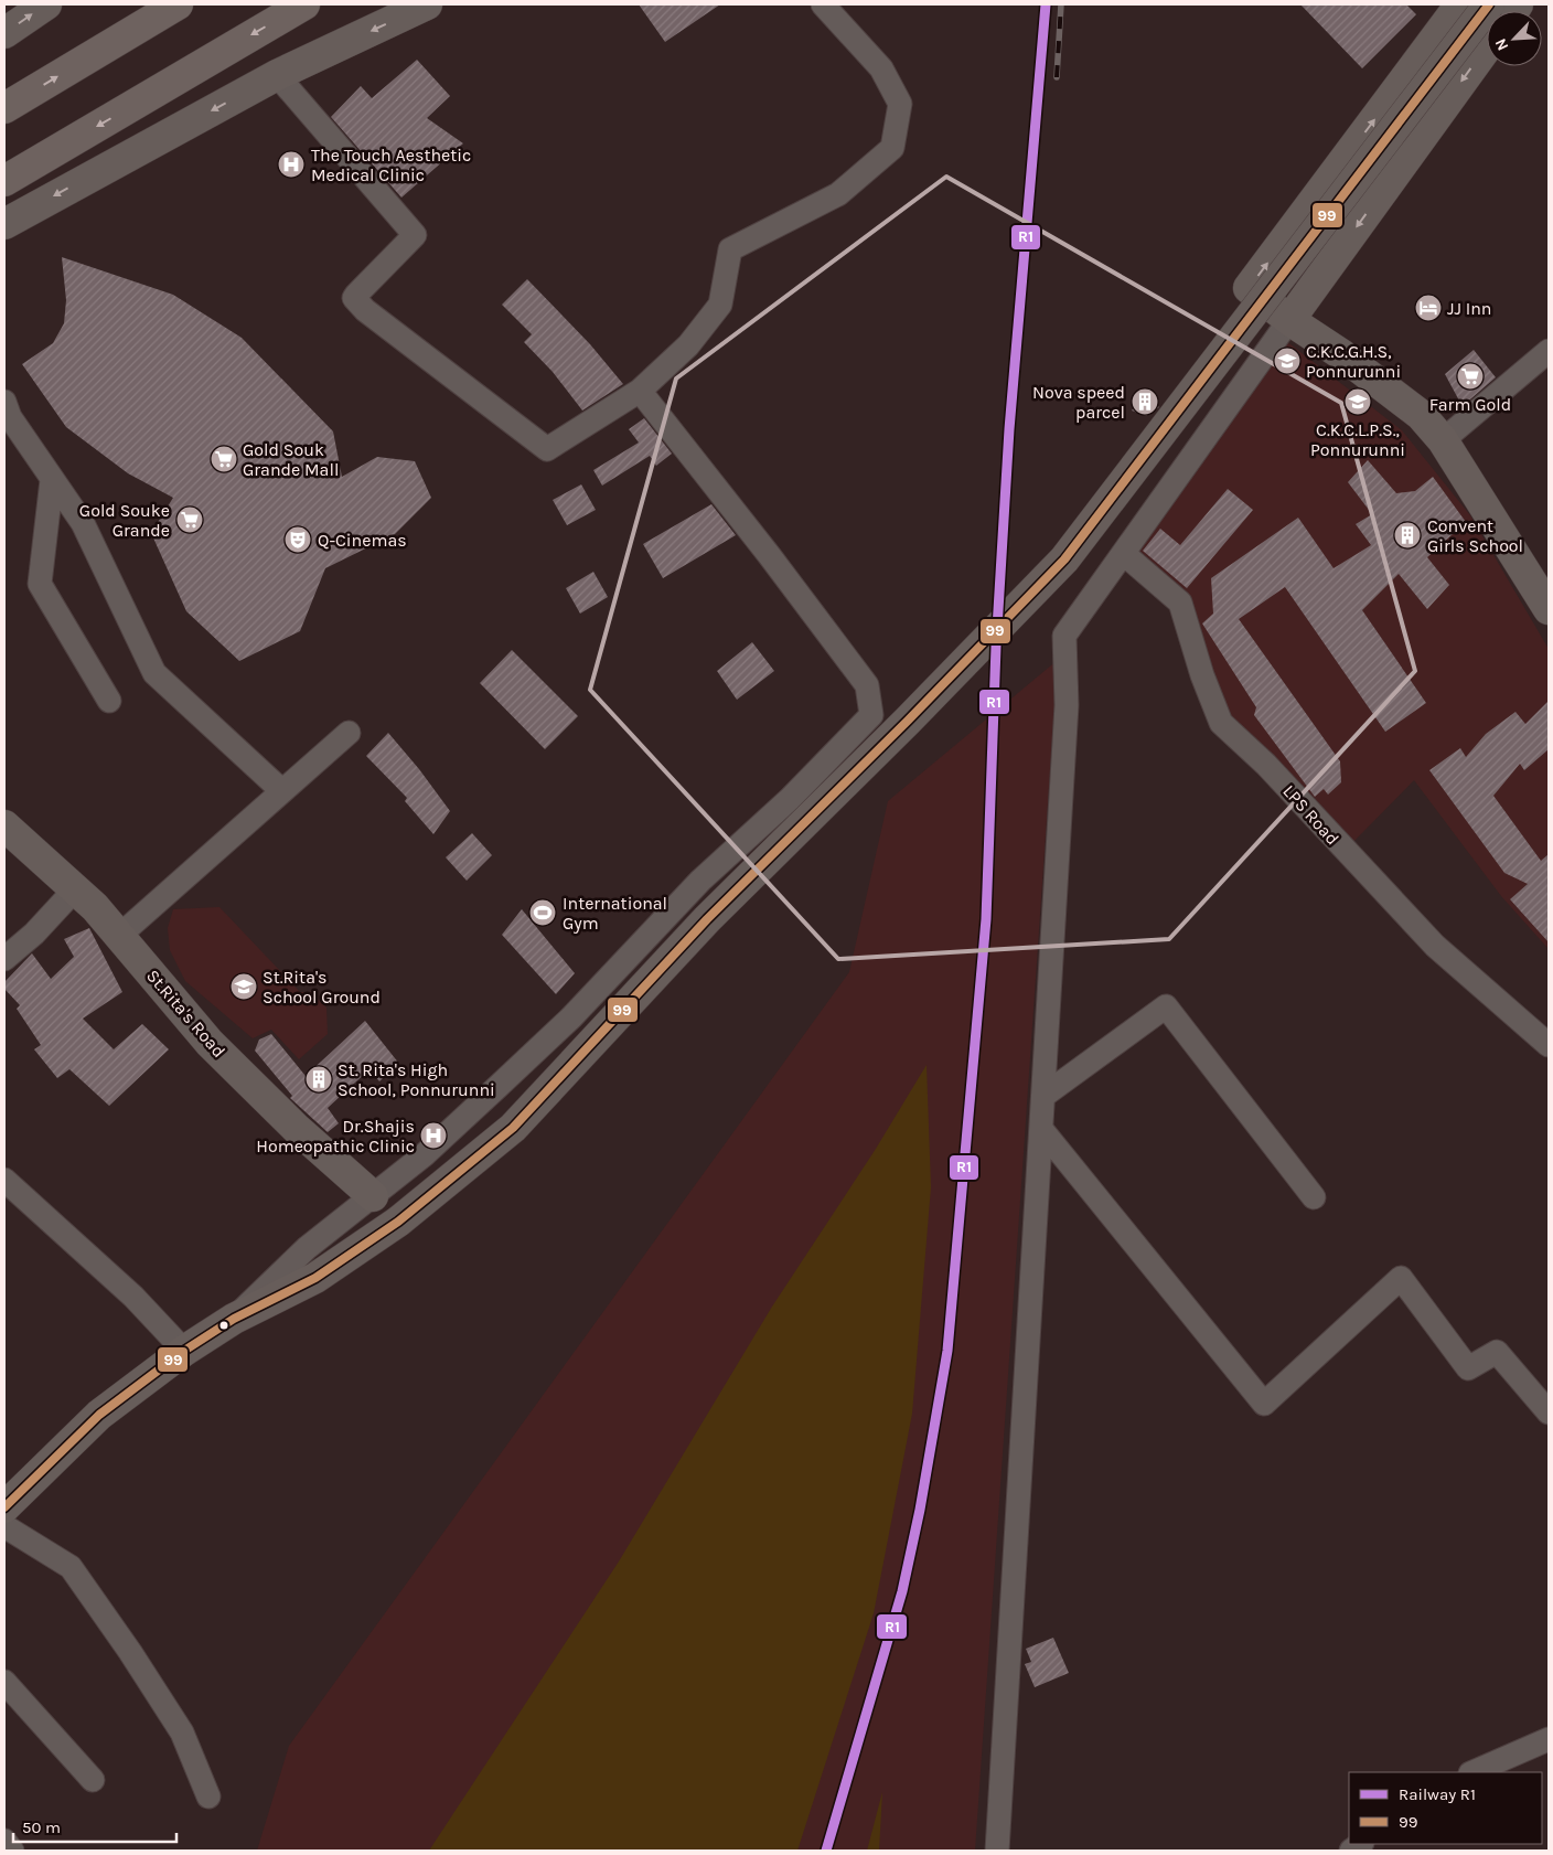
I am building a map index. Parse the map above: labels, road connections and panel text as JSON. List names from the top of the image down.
{
  "streets": {
    "main road": ["St.Rita's Road"],
    "street": ["LPS Road"]
  },
  "places": {
    "hospital": ["The Touch Aesthetic Medical Clinic", "Dr.Shajis Homeopathic Clinic"],
    "hotel": ["JJ Inn"],
    "school or university": ["C.K.C.G.H.S, Ponnurunni", "C.K.C.L.P.S., Ponnurunni", "St.Rita's School Ground"],
    "supermarket": ["Farm Gold", "Gold Souk Grande Mall", "Gold Souke Grande"],
    "building": ["Nova speed parcel", "Convent Girls School", "St. Rita's High School, Ponnurunni"],
    "theatre": ["Q-Cinemas"],
    "sports": ["International Gym"]
  },
  "lines": ["rail line R1", "transit line 99"],
  "legend": ["Railway R1", "99"],
  "scale_bar": "50 m",
  "north": "bottom left"
}
